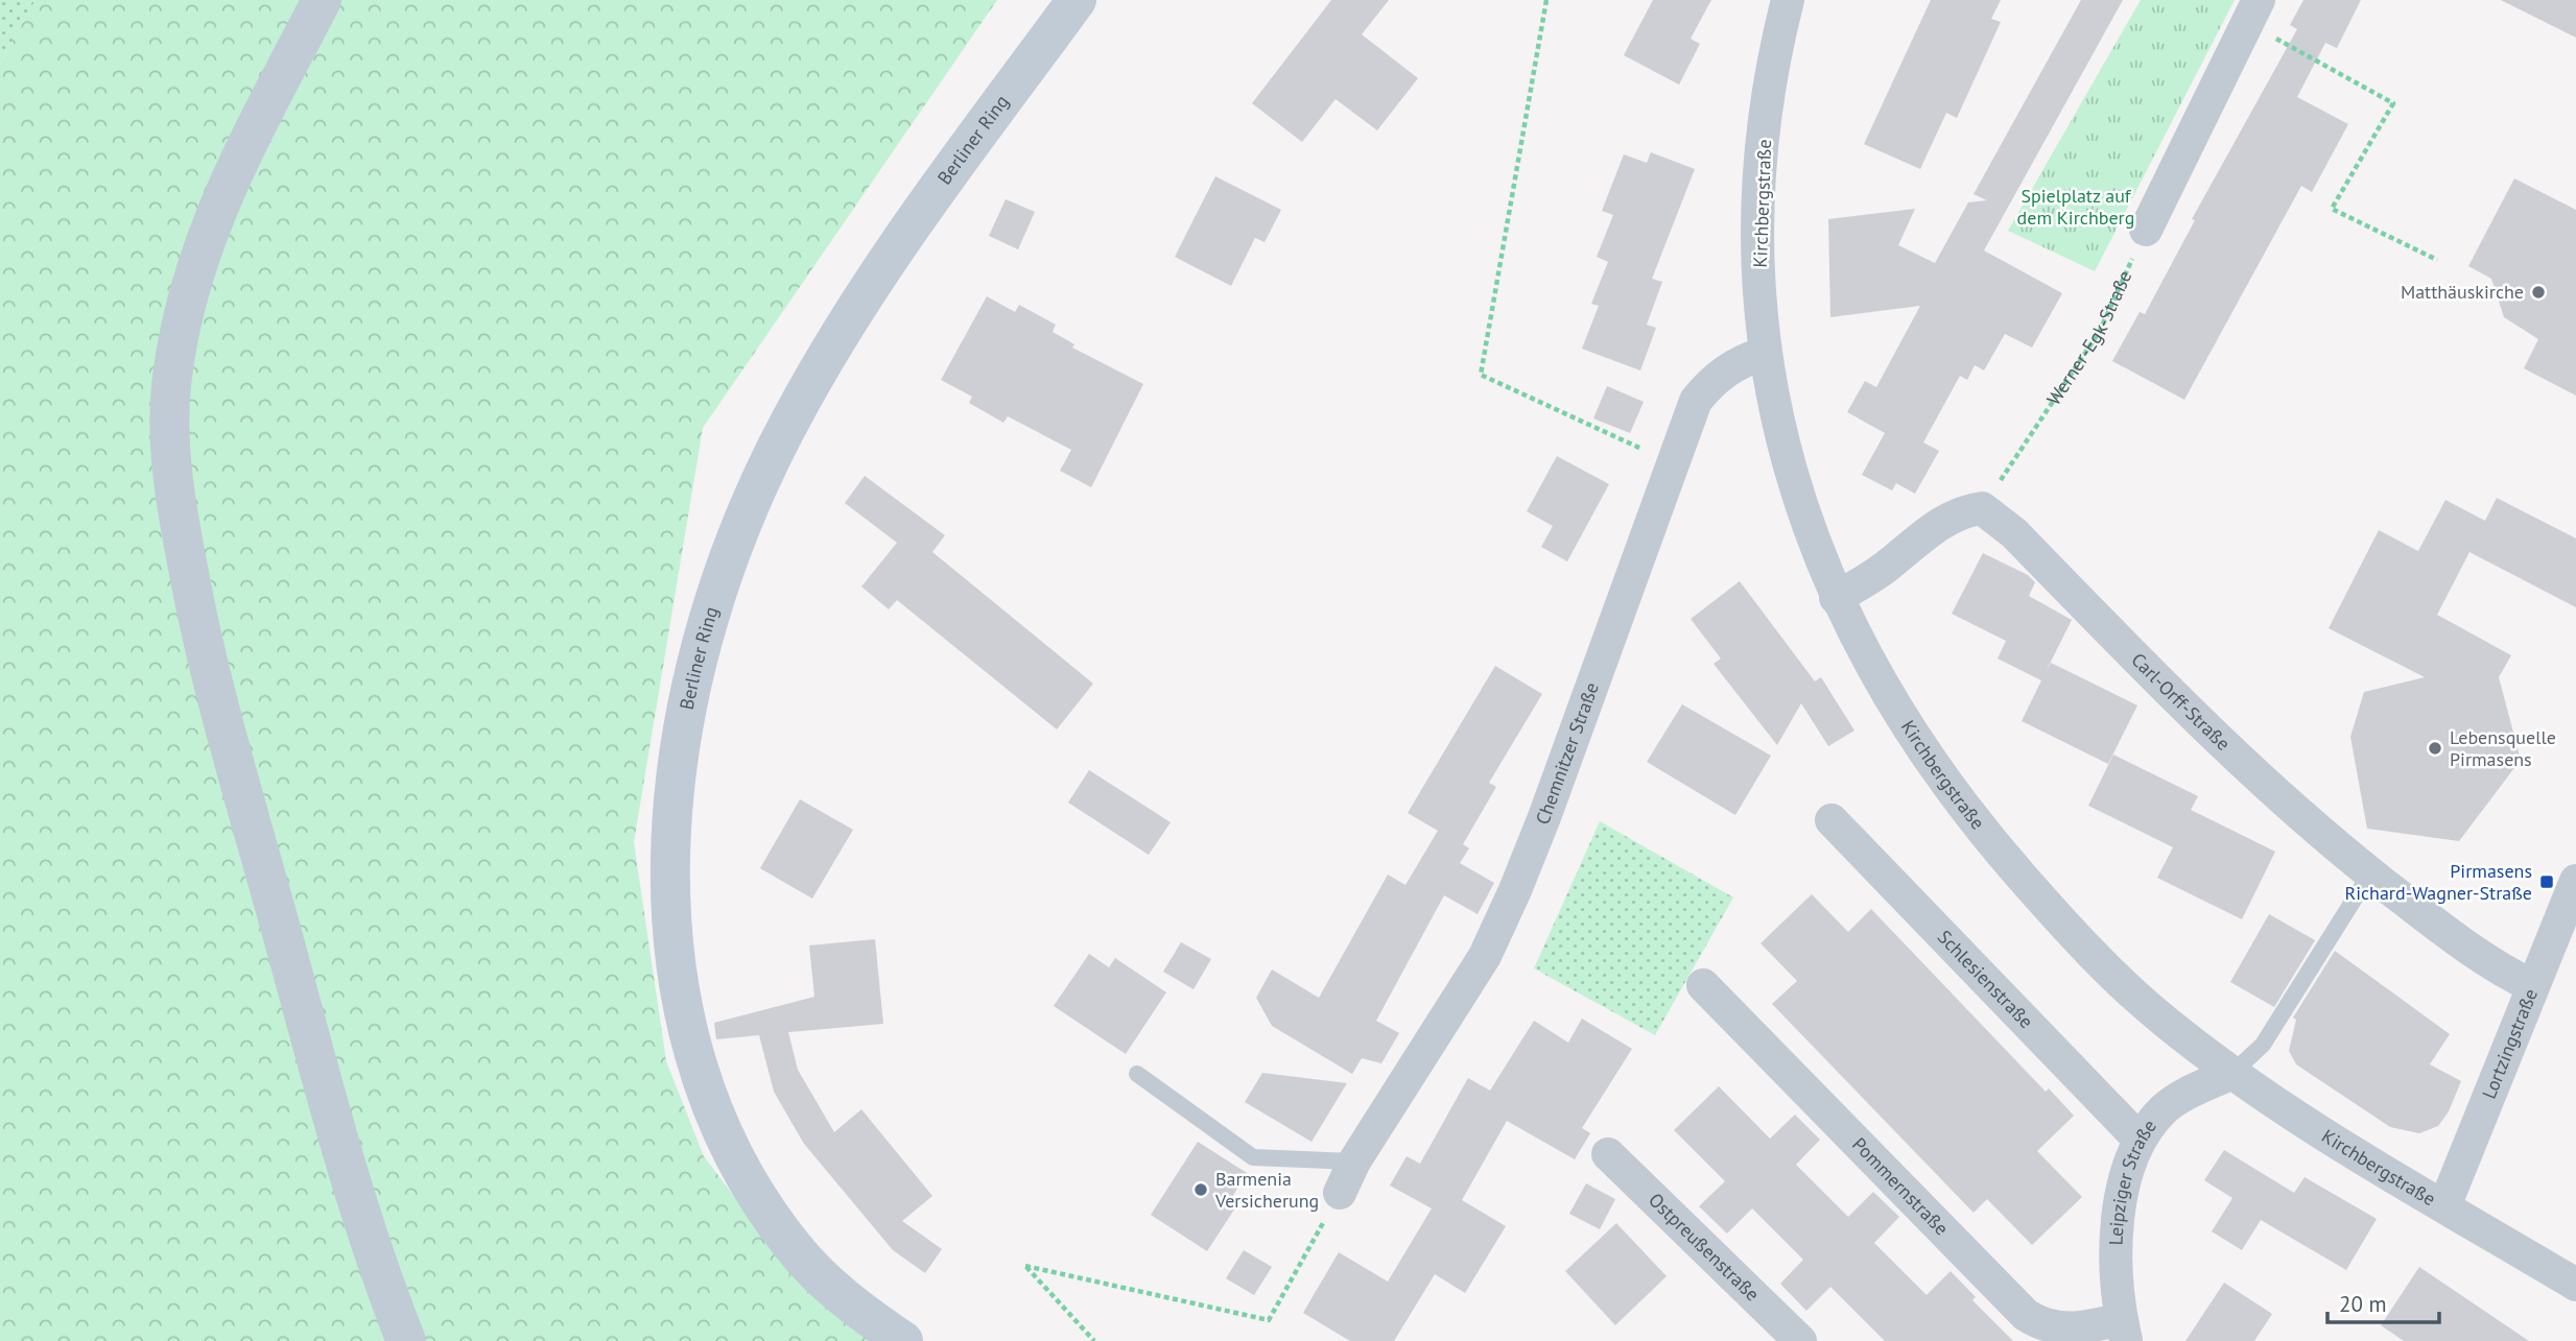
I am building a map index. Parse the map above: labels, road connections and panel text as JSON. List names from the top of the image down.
{
  "streets": {
    "street": [
      "Berliner Ring",
      "Kirchbergstraße",
      "Carl-Orff-Straße",
      "Chemnitzer Straße",
      "Schlesienstraße",
      "Lortzingstraße",
      "Leipziger Straße",
      "Pommernstraße",
      "Ostpreußenstraße"
    ],
    "path": ["Werner-Egk-Straße"]
  },
  "crossings": [
    ["Kirchbergstraße", "Chemnitzer Straße"],
    ["Kirchbergstraße", "Lortzingstraße"],
    ["Kirchbergstraße", "Leipziger Straße"],
    ["Werner-Egk-Straße", "Carl-Orff-Straße"],
    ["Carl-Orff-Straße", "Lortzingstraße"],
    ["Schlesienstraße", "Leipziger Straße"],
    ["Leipziger Straße", "Pommernstraße"]
  ],
  "parks": ["Spielplatz auf dem Kirchberg"],
  "places": {
    "other": ["Matthäuskirche", "Lebensquelle Pirmasens", "Barmenia Versicherung"],
    "transit": ["Pirmasens Richard-Wagner-Straße"]
  },
  "scale_bar": "20 m"
}
